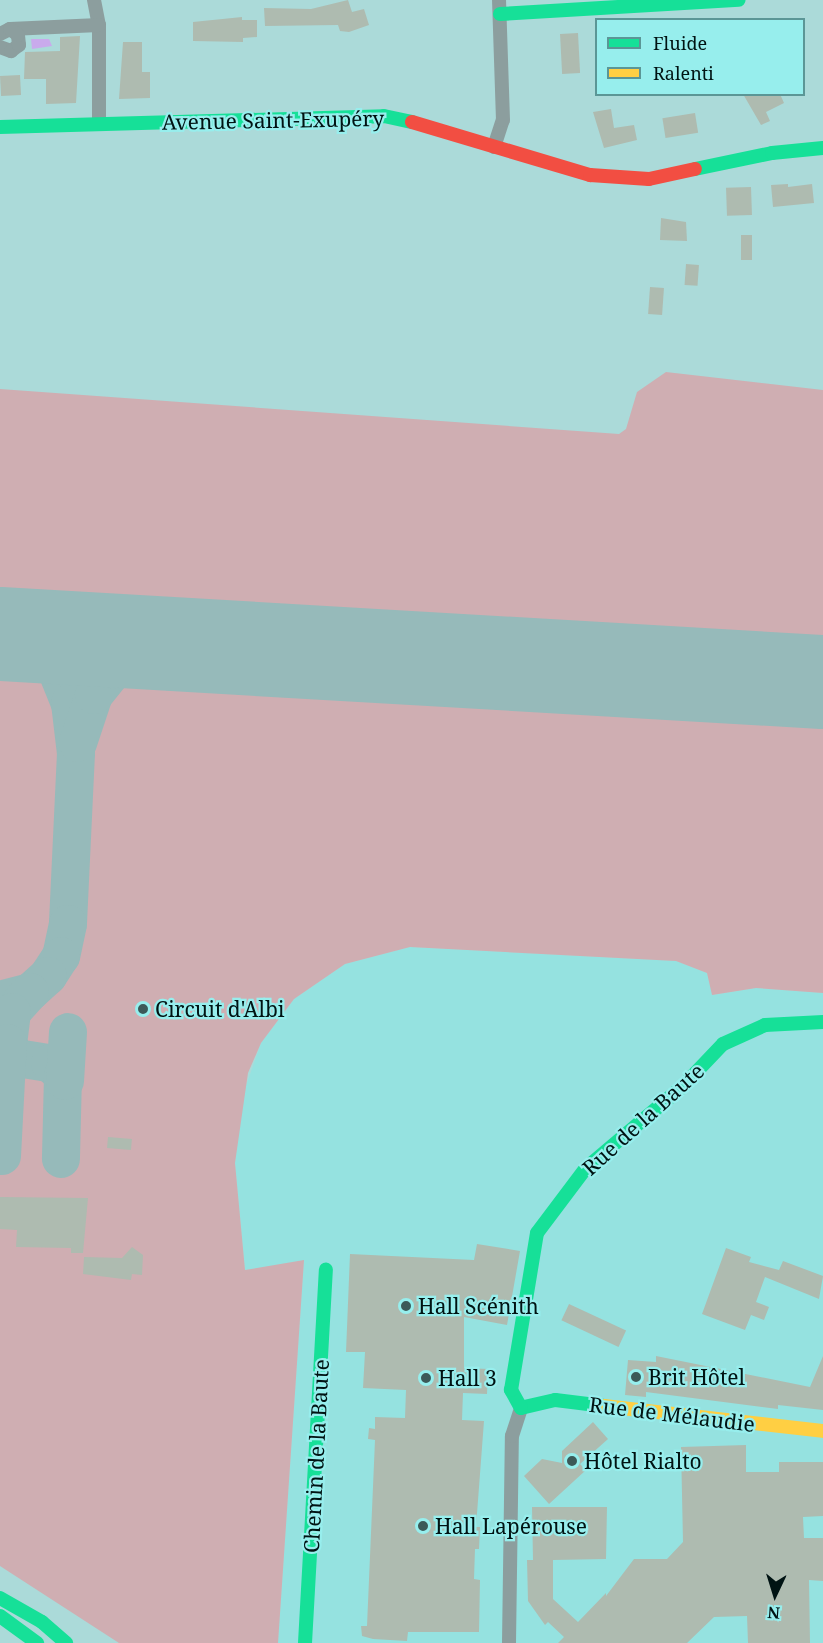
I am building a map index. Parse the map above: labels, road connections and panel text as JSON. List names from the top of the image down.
{
  "streets": {
    "street": [
      "Avenue Saint-Exupéry",
      "Rue de la Baute",
      "Rue de Mélaudie",
      "Chemin de la Baute"
    ]
  },
  "crossings": [
    ["Rue de la Baute", "Rue de Mélaudie"]
  ],
  "places": [
    "Circuit d'Albi",
    "Hall Scénith",
    "Brit Hôtel",
    "Hall 3",
    "Hôtel Rialto",
    "Hall Lapérouse"
  ],
  "legend": ["Fluide", "Ralenti"],
  "north": "bottom"
}
